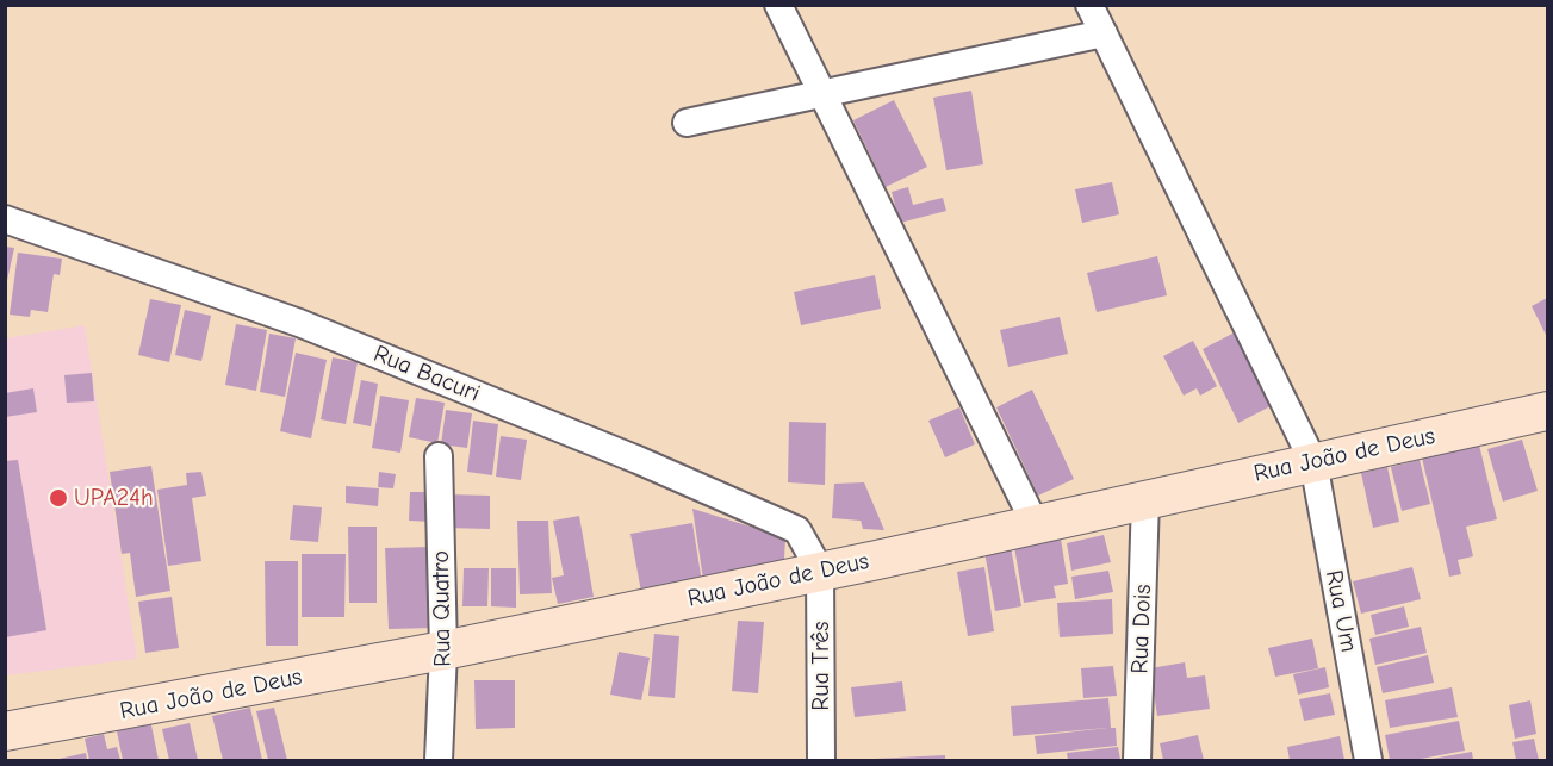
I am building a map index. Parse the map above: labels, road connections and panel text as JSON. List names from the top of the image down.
{
  "streets": {
    "street": [
      "Rua Bacuri",
      "Rua João de Deus",
      "Rua Quatro",
      "Rua Um",
      "Rua Dois",
      "Rua Três"
    ]
  },
  "crossings": [
    ["Rua Bacuri", "Rua João de Deus"],
    ["Rua Bacuri", "Rua Três"],
    ["Rua João de Deus", "Rua Quatro"],
    ["Rua João de Deus", "Rua Um"],
    ["Rua João de Deus", "Rua Dois"],
    ["Rua João de Deus", "Rua Três"]
  ],
  "places": ["UPA24h"]
}
